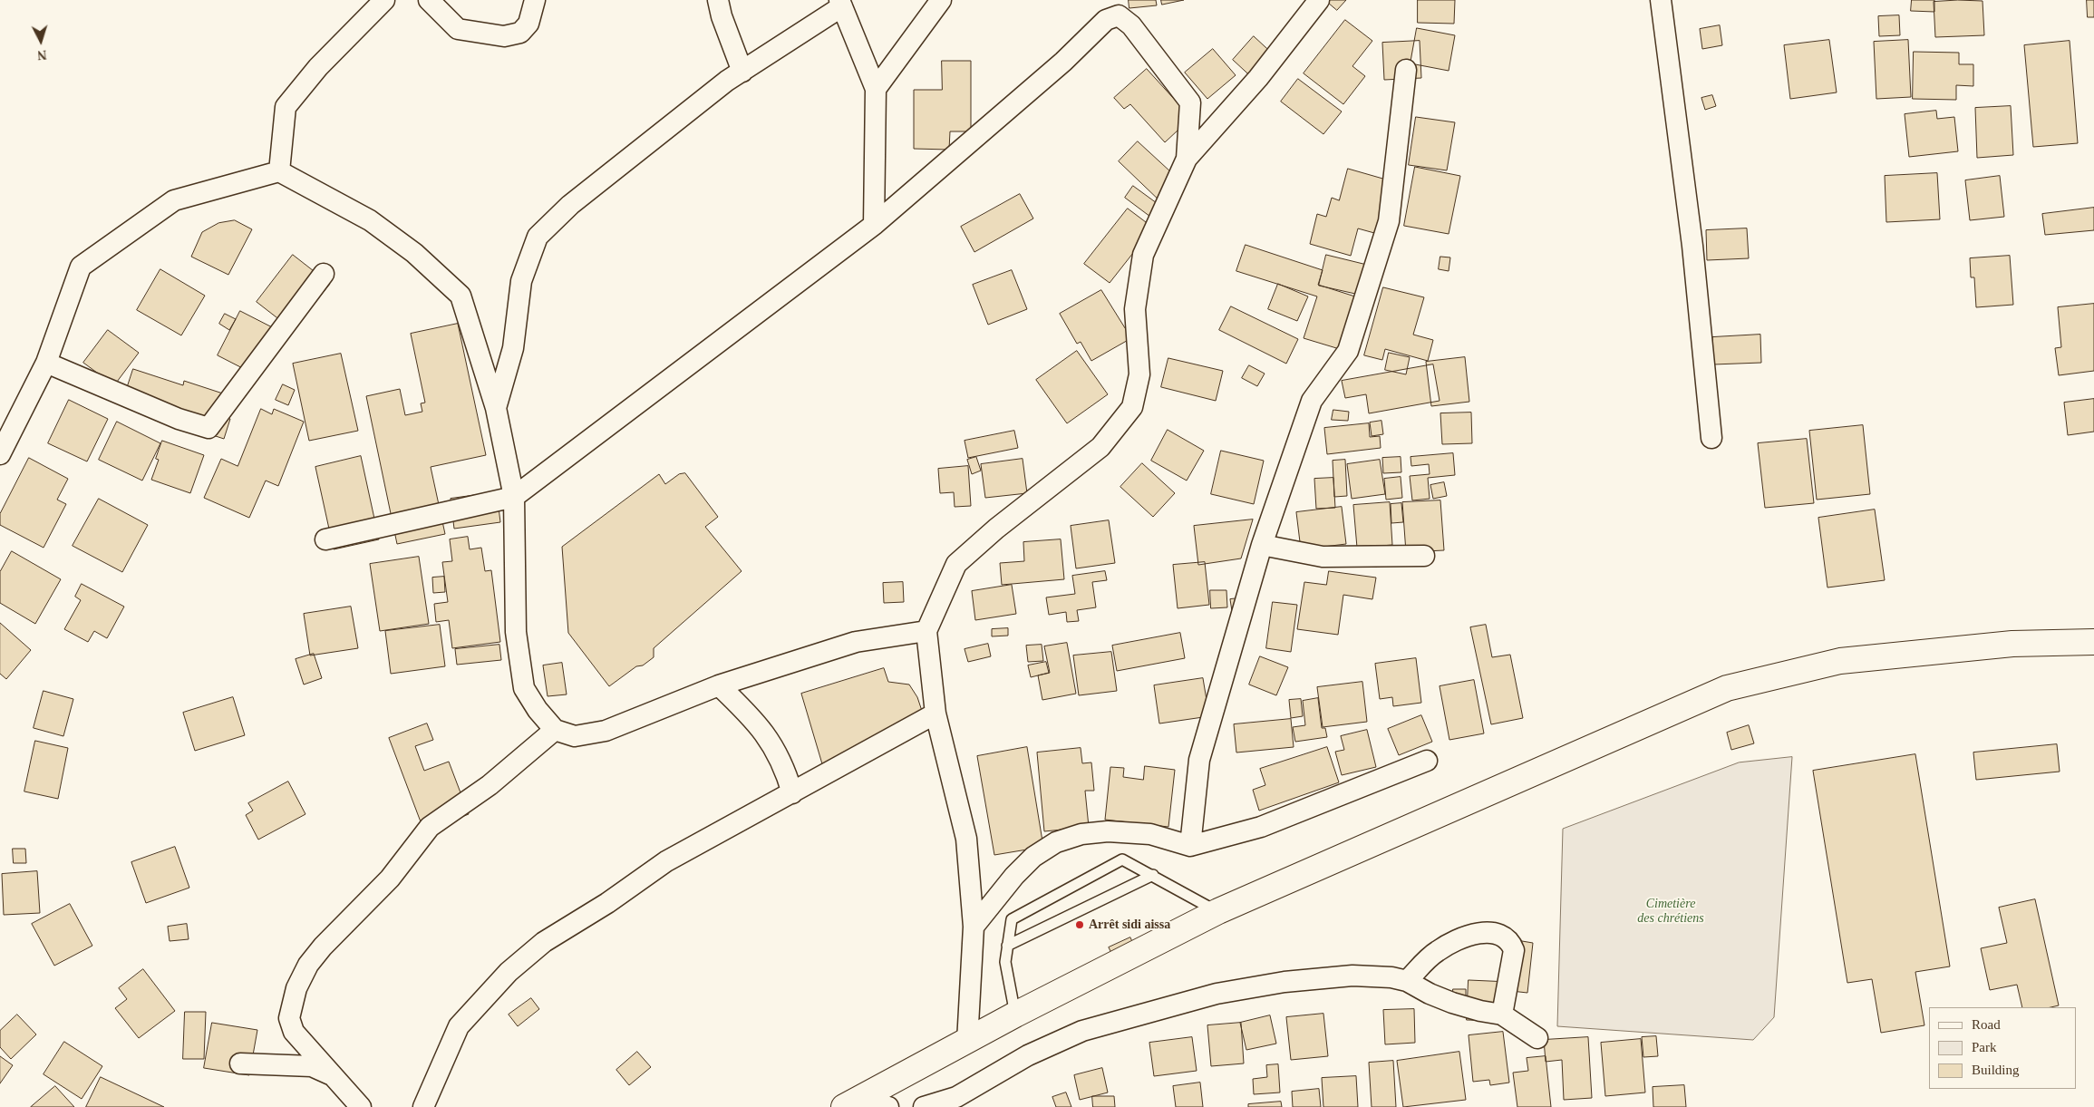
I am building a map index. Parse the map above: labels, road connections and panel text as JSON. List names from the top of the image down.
{
  "parks": ["Cimetière des chrétiens"],
  "places": ["Arrêt sidi aissa"],
  "legend": ["Road", "Park", "Building"],
  "north": "bottom"
}
